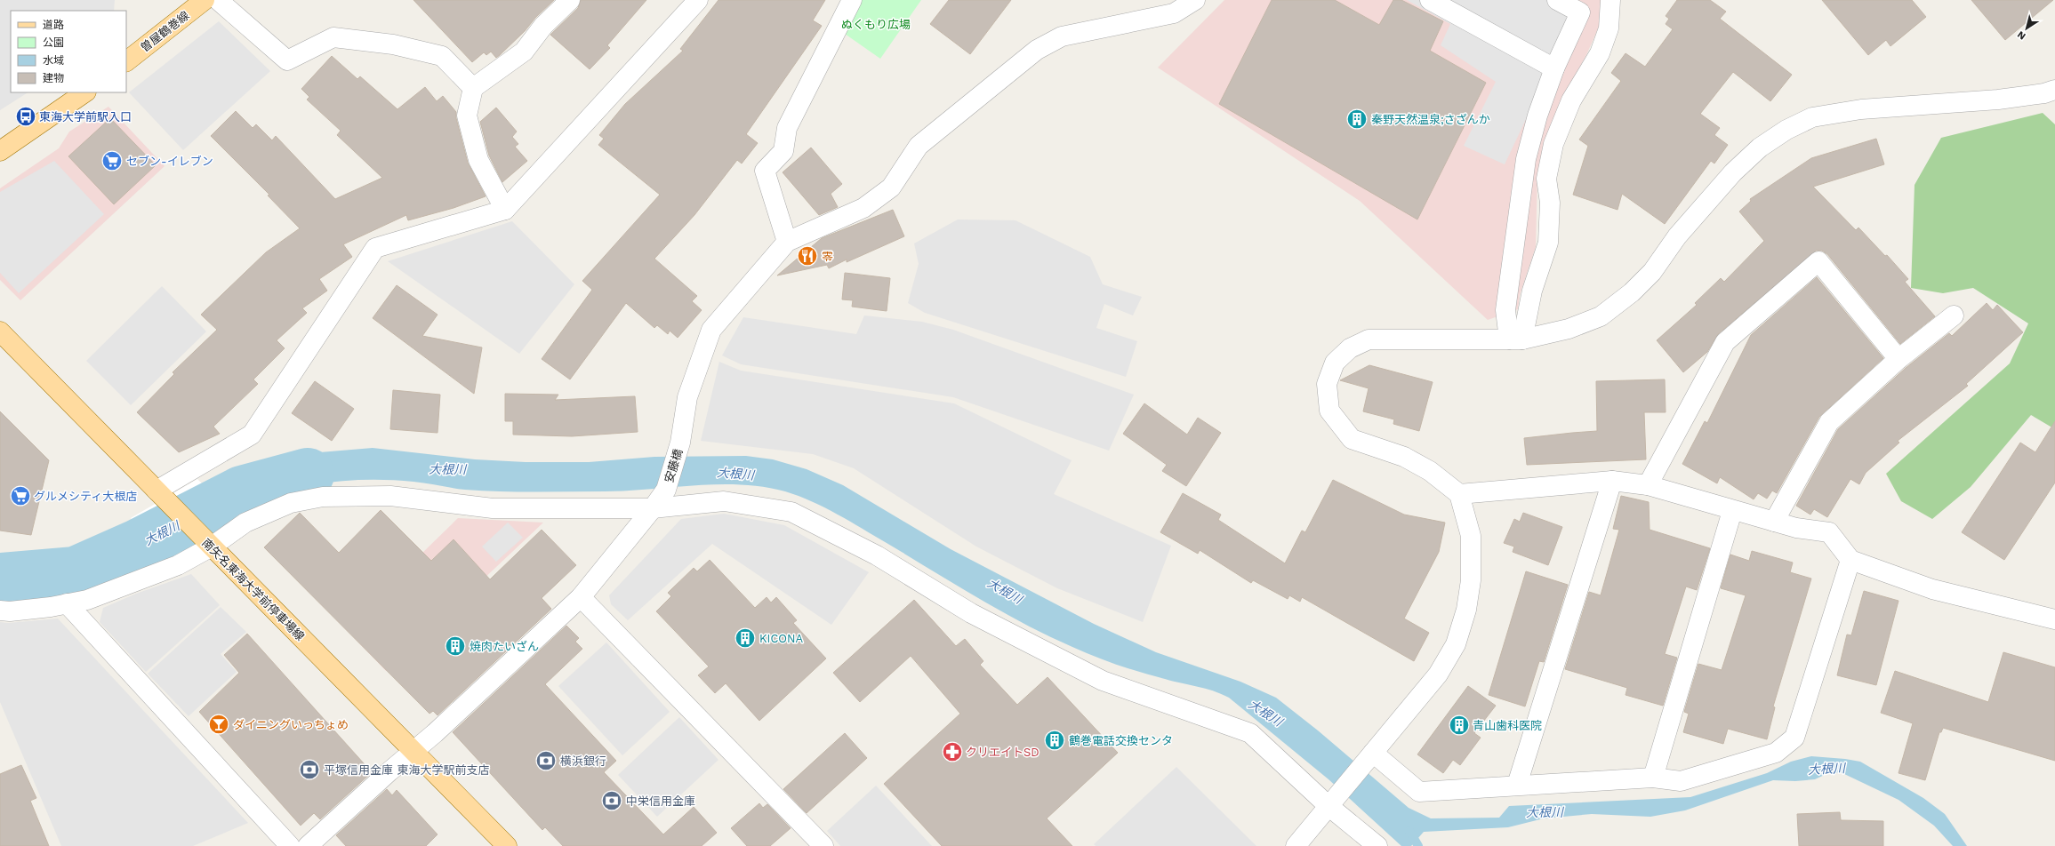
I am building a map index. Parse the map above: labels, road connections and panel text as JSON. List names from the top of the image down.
{
  "streets": {
    "main road": ["曽屋鶴巻線", "南矢名東海大学前停車場線"],
    "street": ["安藤橋"]
  },
  "crossings": [
    ["安藤橋", "南矢名東海大学前停車場線"]
  ],
  "water": ["大根川"],
  "parks": ["ぬくもり広場"],
  "places": {
    "bus stop": ["東海大学前駅入口"],
    "building": [
      "秦野天然温泉;さざんか",
      "KICONA",
      "焼肉たいざん",
      "青山歯科医院",
      "鶴巻電話交換センタ"
    ],
    "supermarket": ["セブン-イレブン", "グルメシティ大根店"],
    "restaurant": ["零"],
    "bar": ["ダイニングいっちょめ"],
    "pharmacy": ["クリエイトSD"],
    "bank": ["横浜銀行", "平塚信用金庫 東海大学駅前支店", "中栄信用金庫"]
  },
  "legend": [
    "道路",
    "公園",
    "水域",
    "建物"
  ],
  "north": "bottom left"
}
